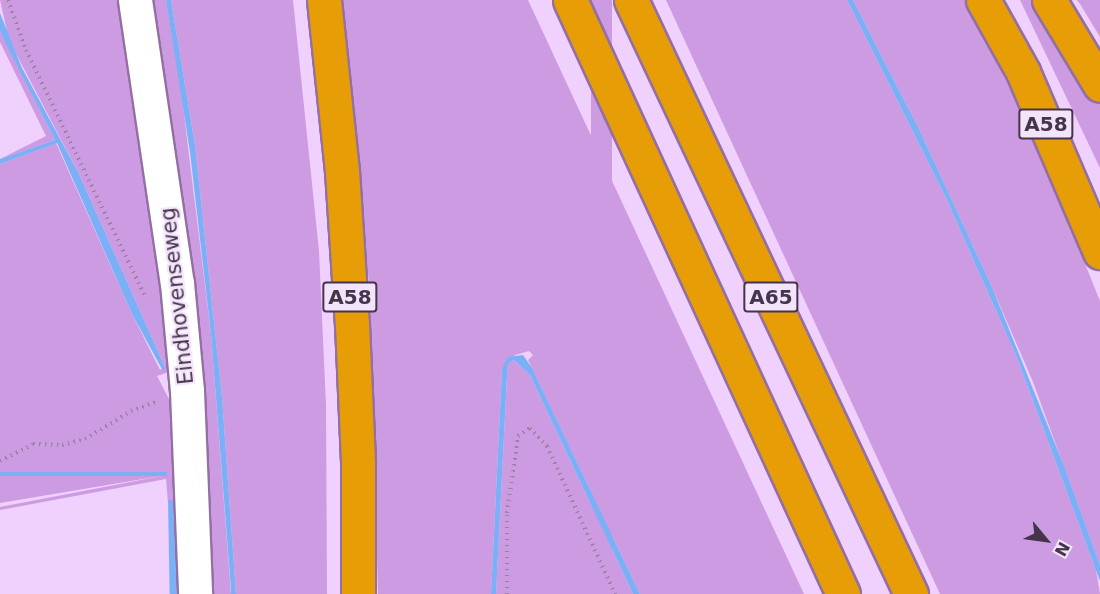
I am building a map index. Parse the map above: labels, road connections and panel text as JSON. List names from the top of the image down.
{
  "streets": {
    "highway": ["A58", "A65"],
    "street": ["Eindhovenseweg"]
  },
  "north": "bottom right"
}
